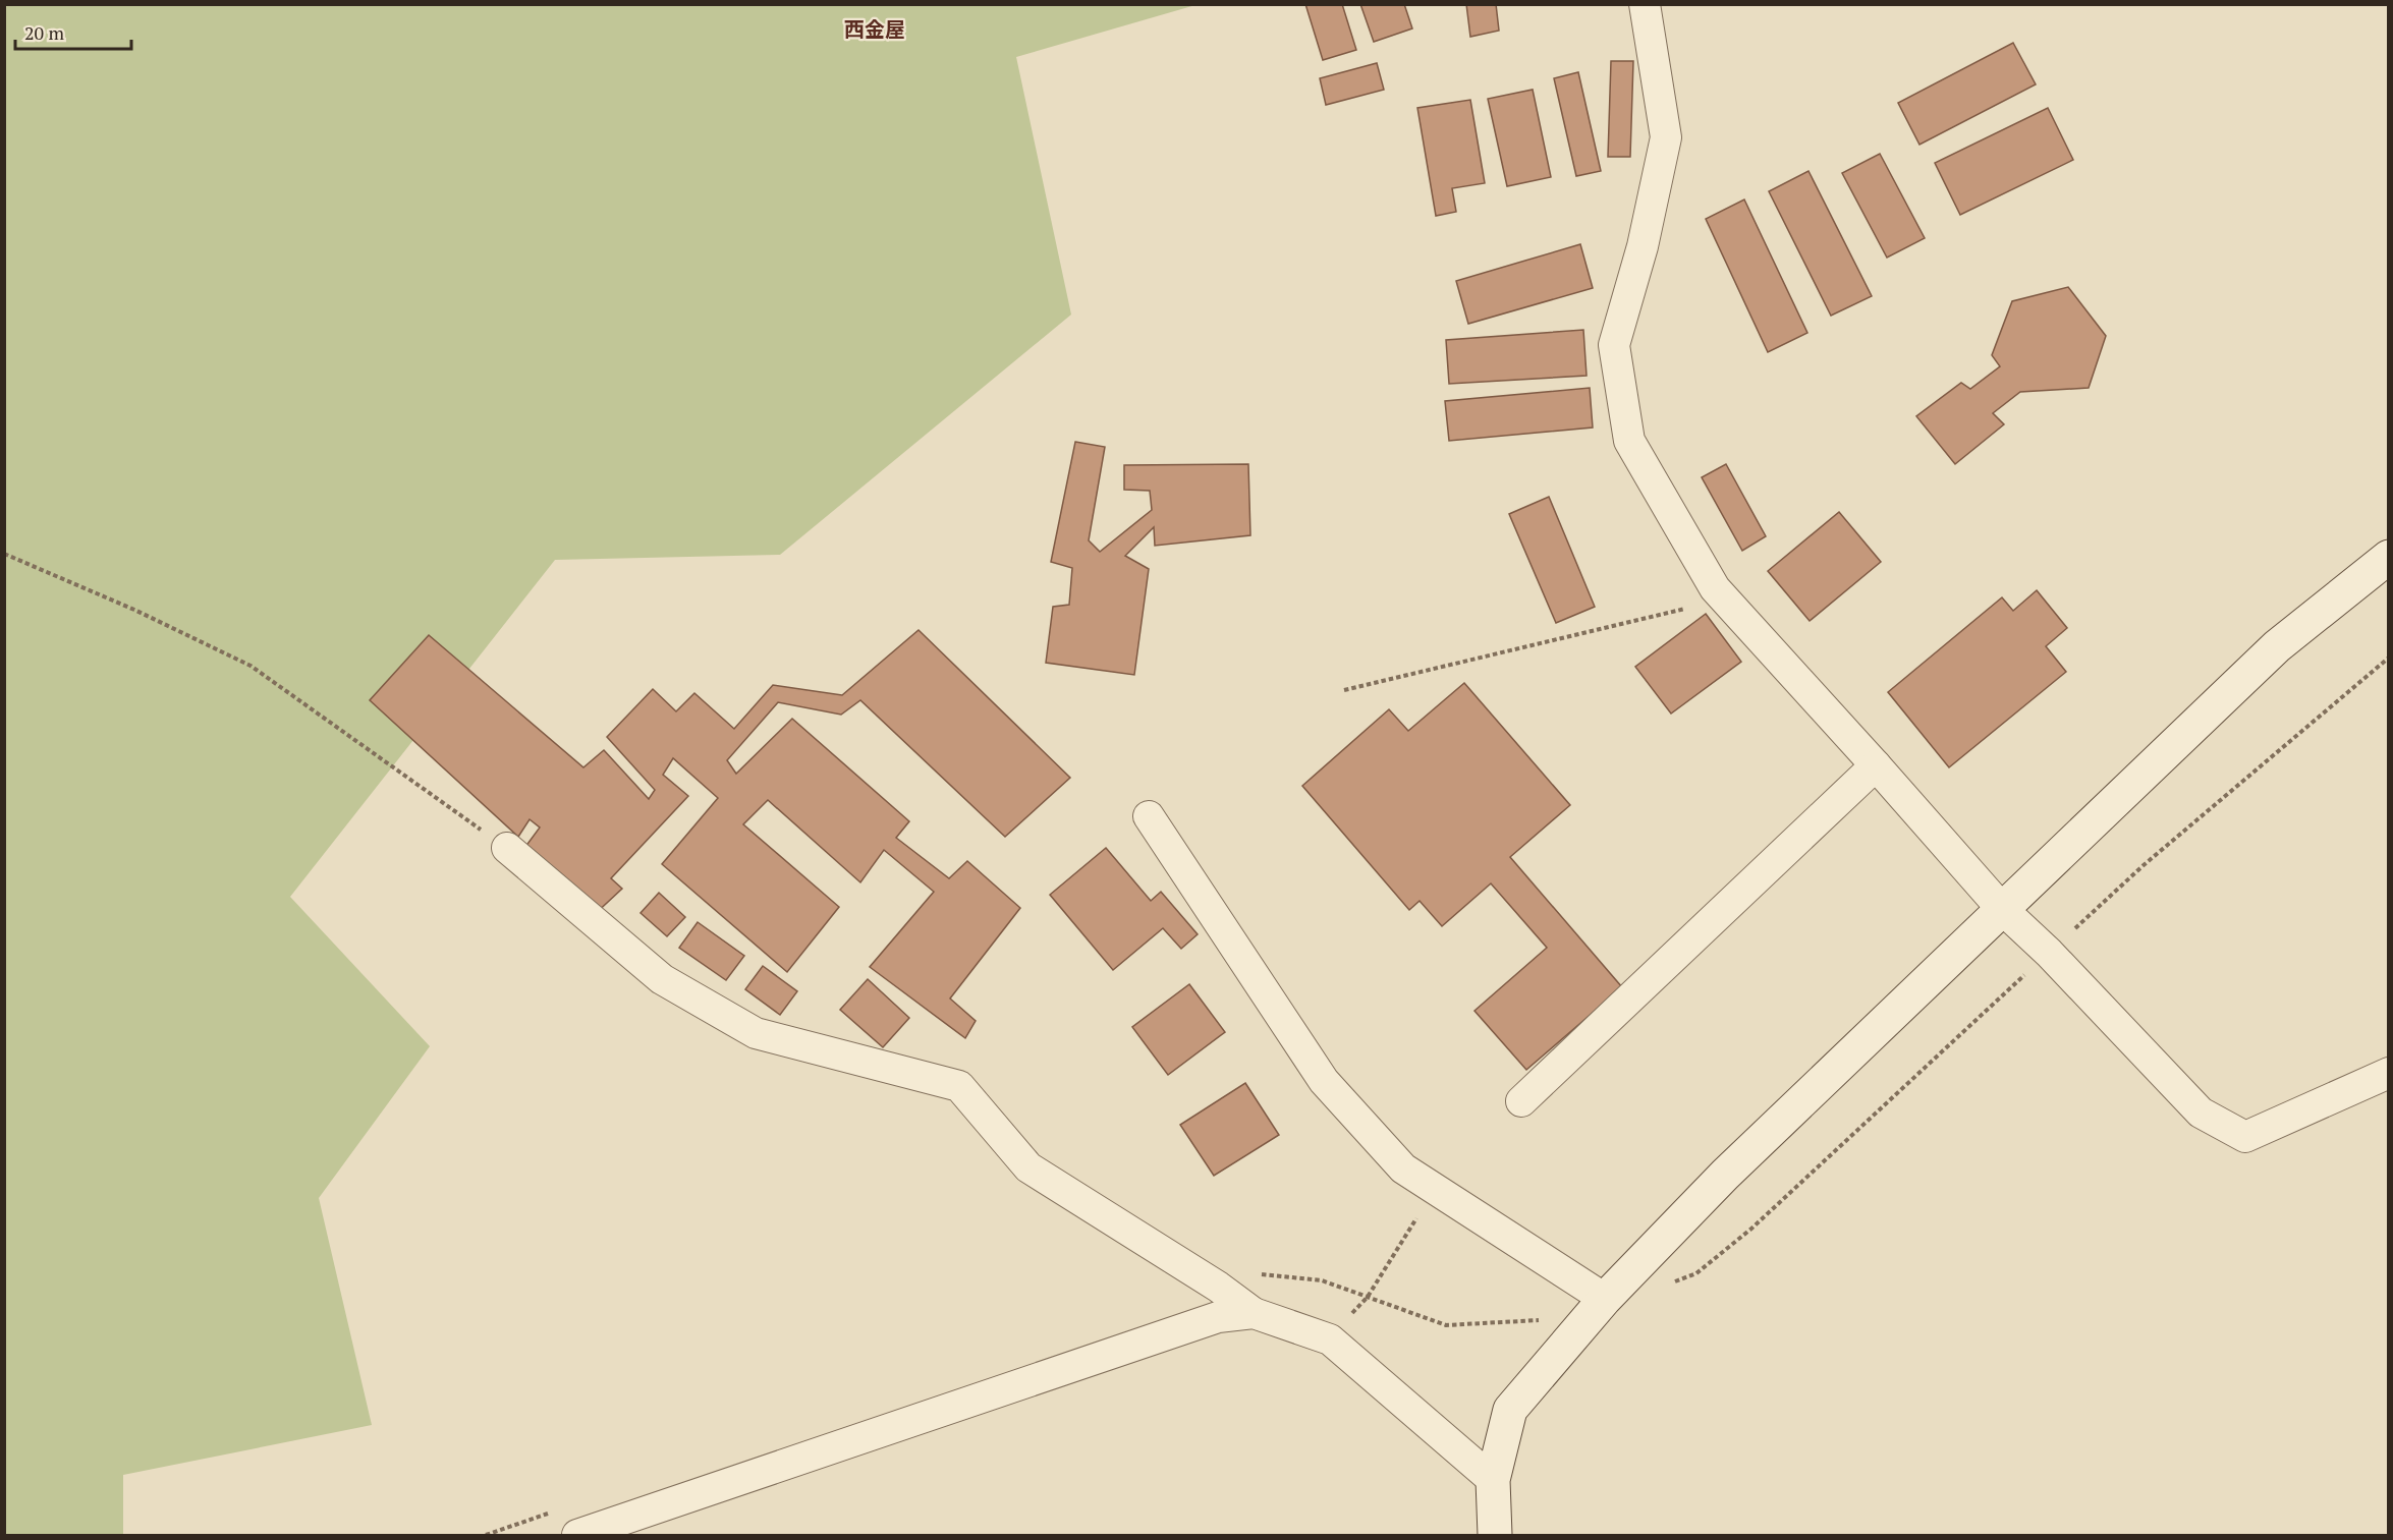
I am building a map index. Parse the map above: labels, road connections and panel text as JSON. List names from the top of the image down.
{
  "districts": ["西金屋"],
  "scale_bar": "20 m"
}
